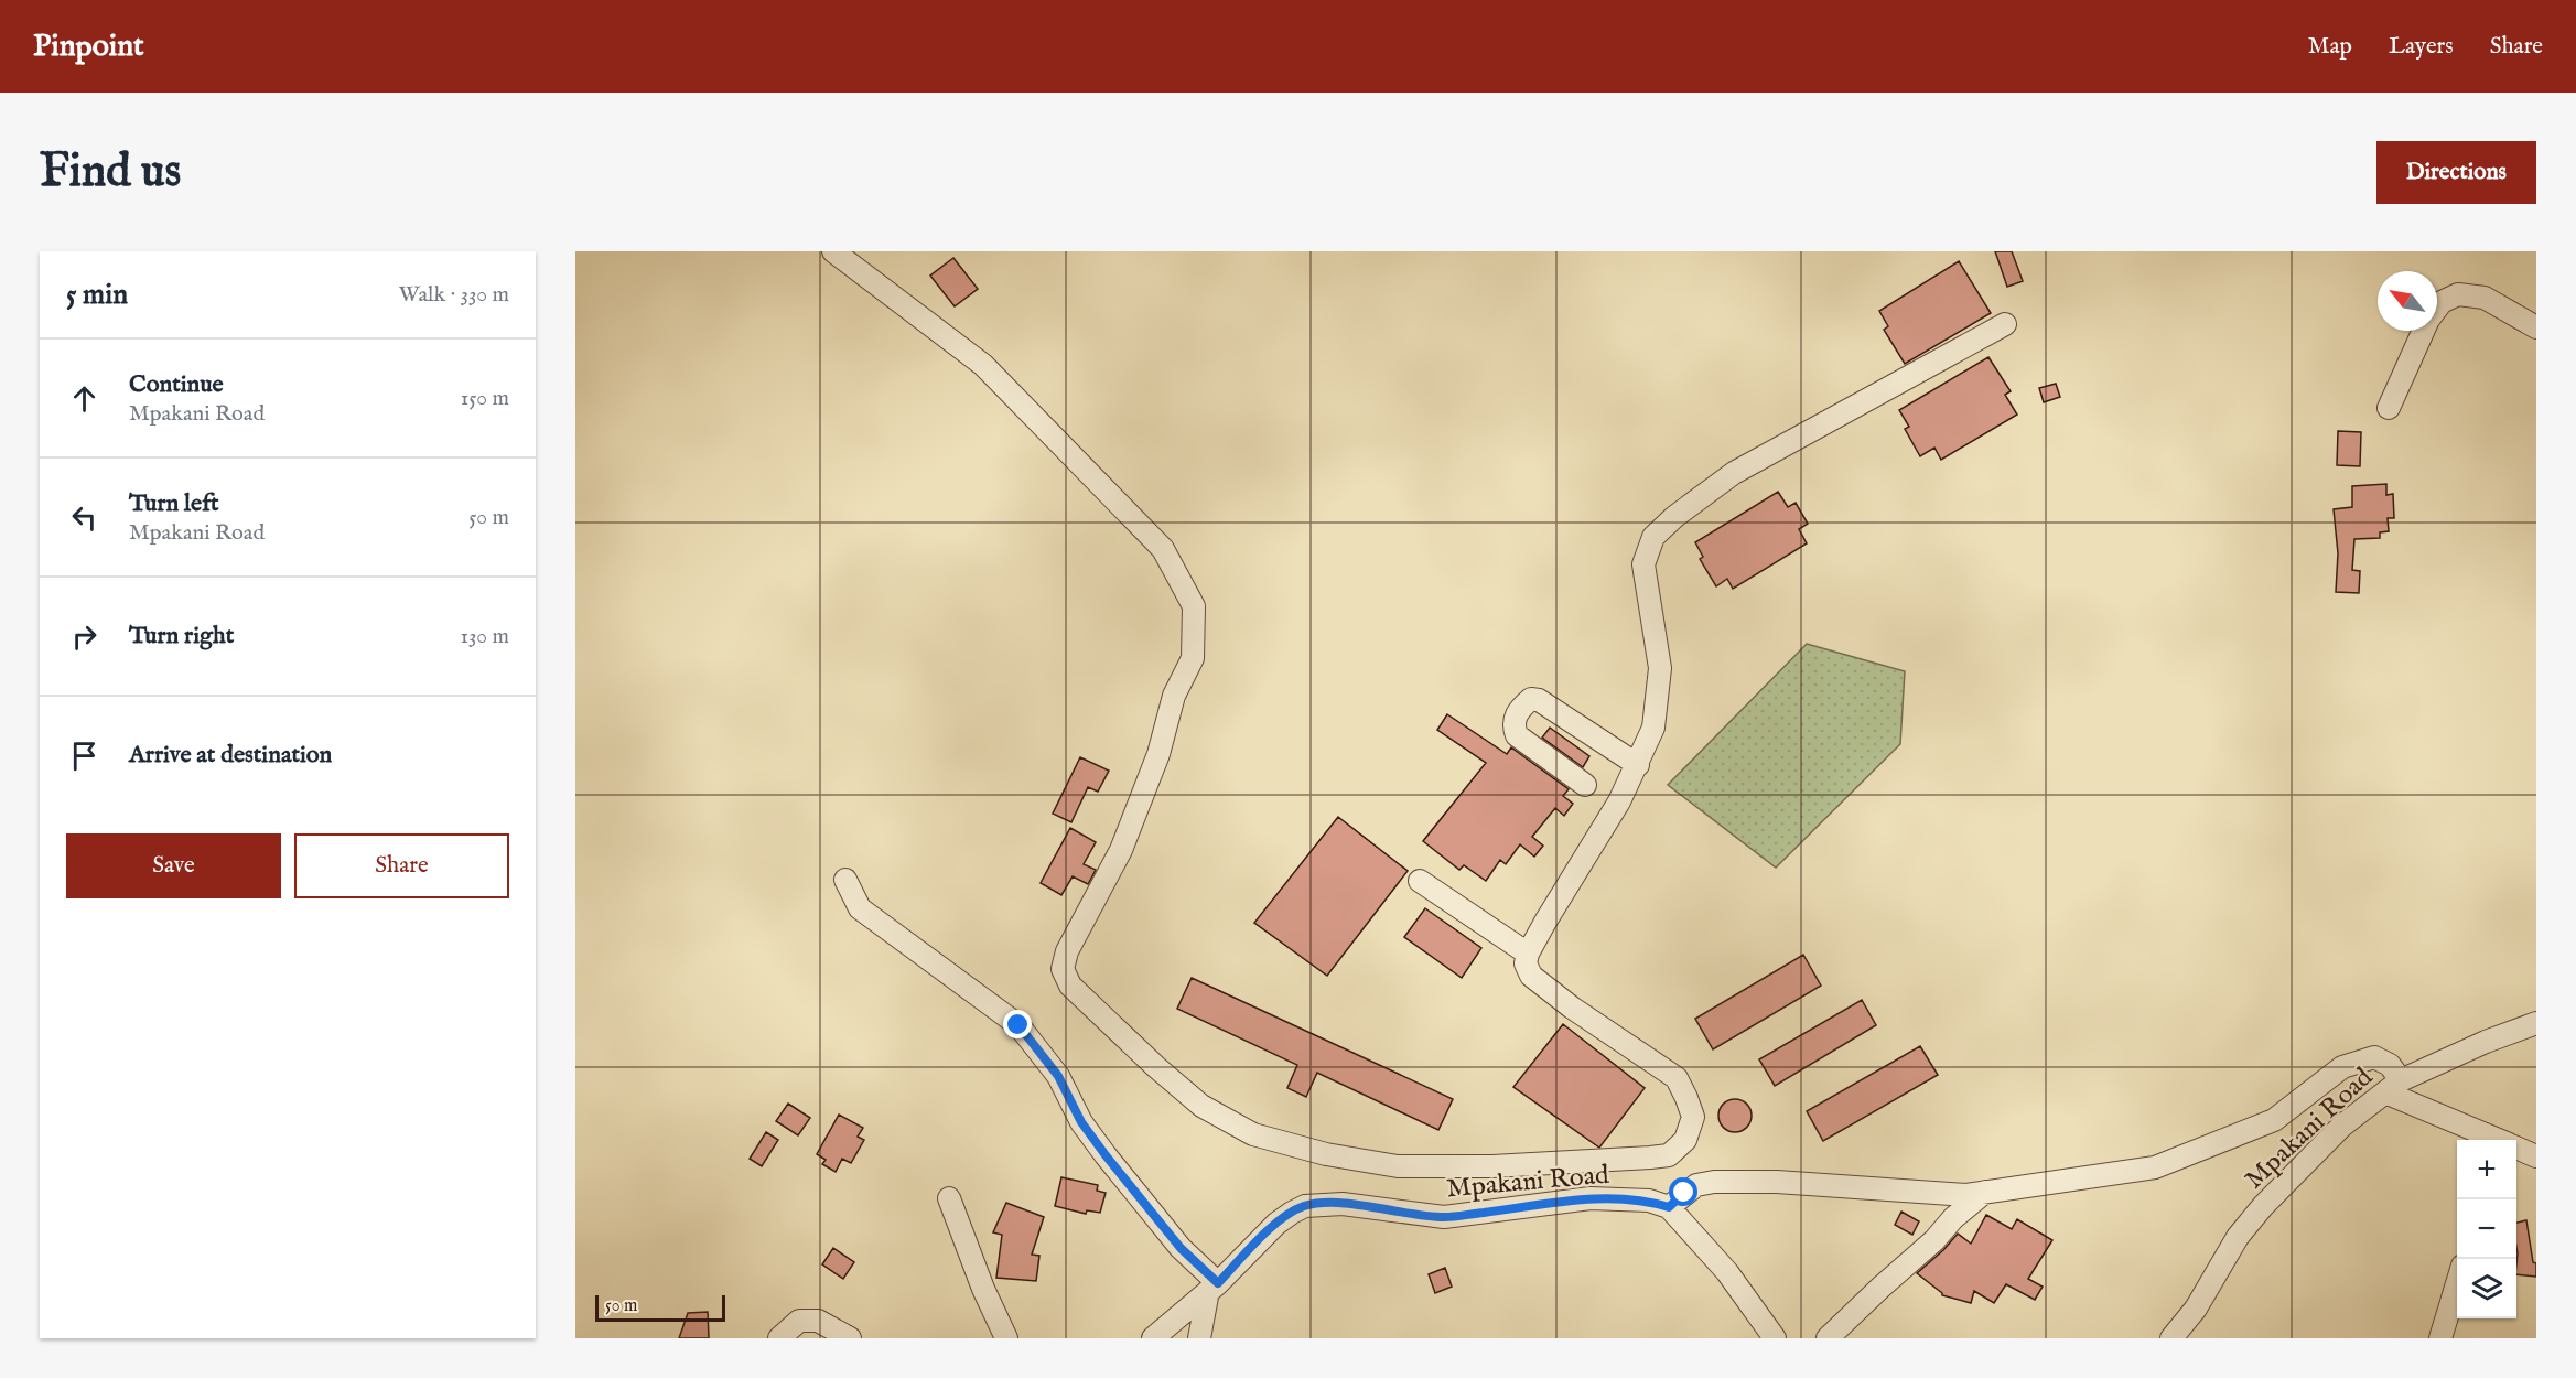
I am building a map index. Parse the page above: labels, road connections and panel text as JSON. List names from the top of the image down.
{
  "streets": {
    "street": ["Mpakani Road"]
  },
  "scale_bar": "50 m",
  "north": "top left",
  "page": {
    "header": "Pinpoint",
    "nav": ["Map", "Layers", "Share"],
    "buttons": [
      "Directions",
      ["Save", "Share"]
    ],
    "title": "Find us",
    "heading": ["5 min", "Walk · 330 m"],
    "list": [
      ["Continue", "Mpakani Road", "150 m"],
      ["Turn left", "Mpakani Road", "50 m"],
      ["Turn right", "130 m"],
      "Arrive at destination"
    ],
    "map_buttons": ["+", "−"],
    "scale": "50 m"
  }
}
